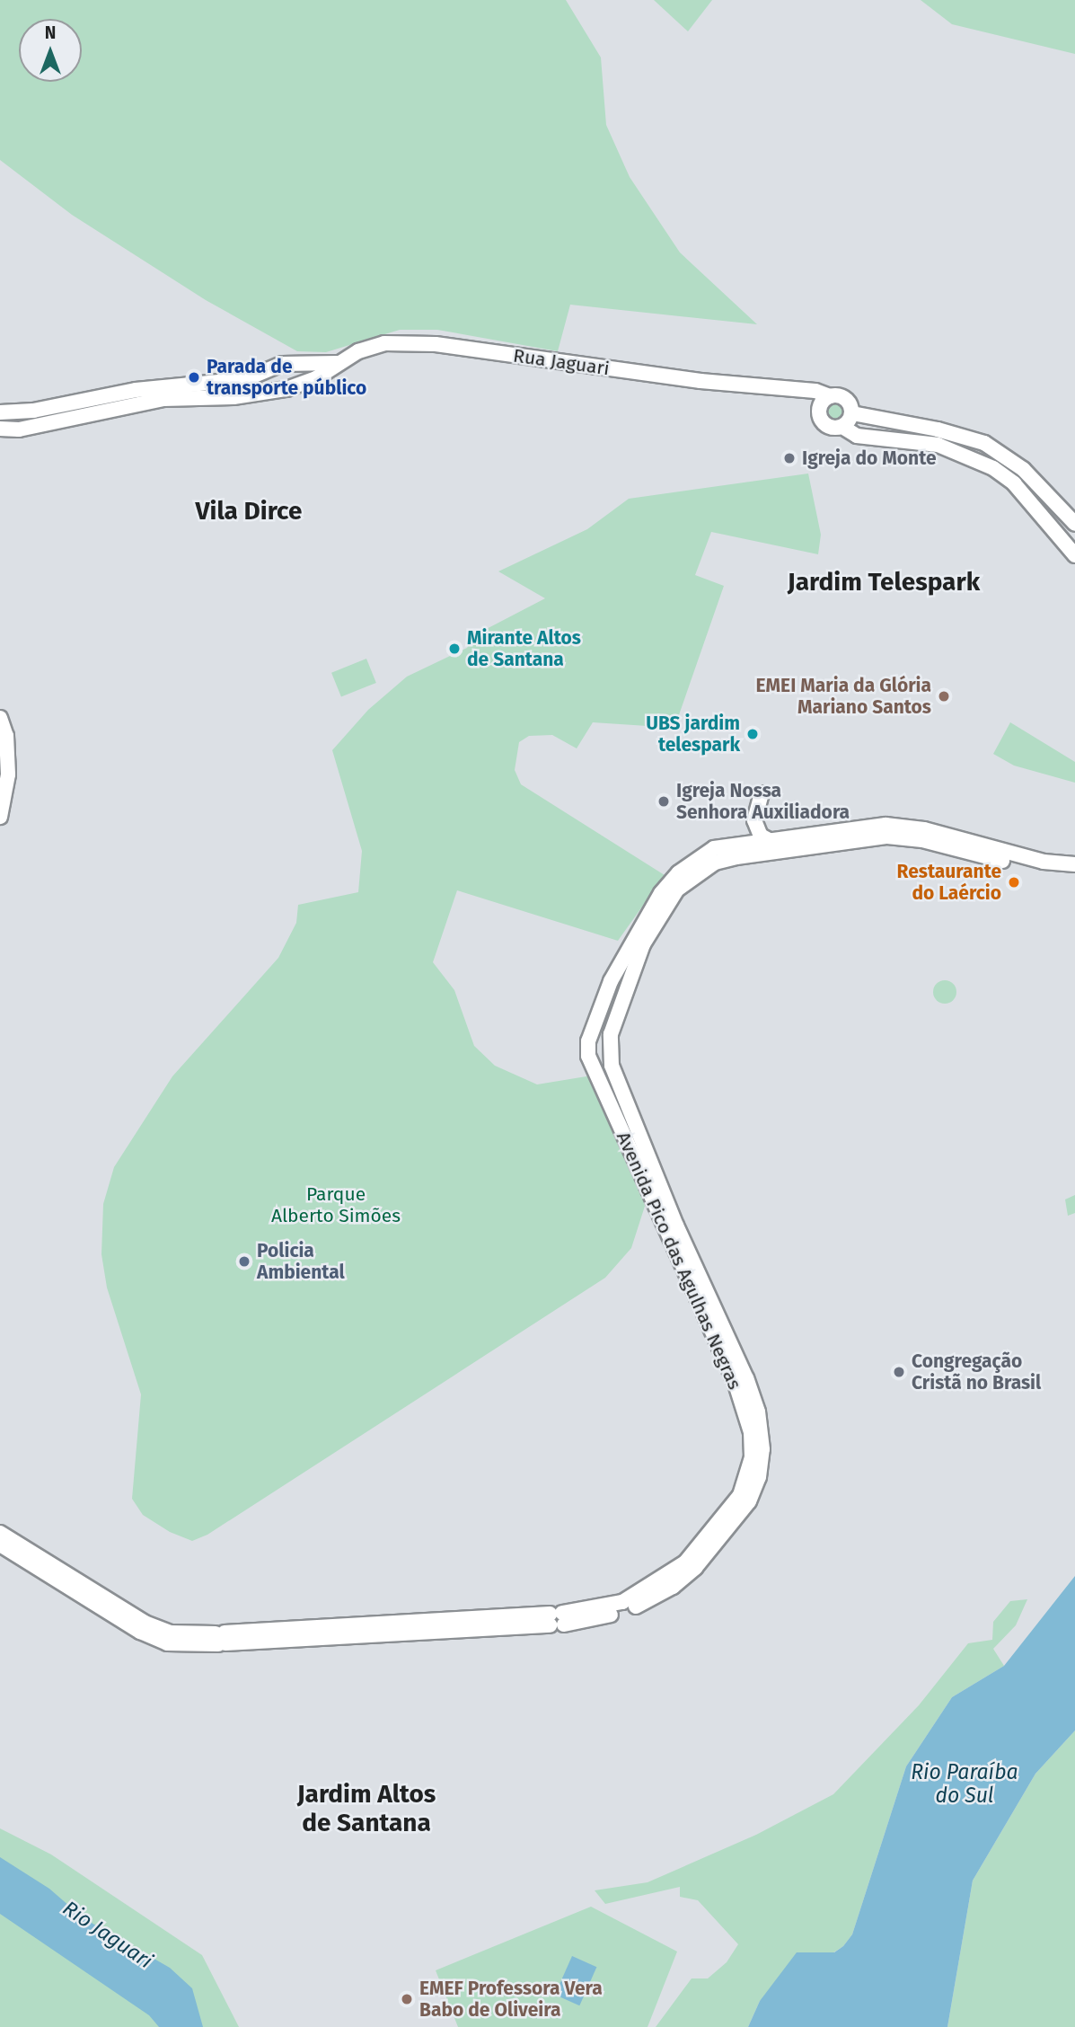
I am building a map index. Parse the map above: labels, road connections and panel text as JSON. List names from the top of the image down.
{
  "streets": {
    "street": ["Rua Jaguari", "Avenida Pico das Agulhas Negras"]
  },
  "districts": ["Vila Dirce", "Jardim Telespark", "Jardim Altos de Santana"],
  "water": ["Rio Paraíba do Sul", "Rio Jaguari"],
  "parks": ["Parque Alberto Simões"],
  "places": [
    "Parada de transporte público",
    "Igreja do Monte",
    "Mirante Altos de Santana",
    "EMEI Maria da Glória Mariano Santos",
    "UBS jardim telespark",
    "Igreja Nossa Senhora Auxiliadora",
    "Restaurante do Laércio",
    "Policia Ambiental",
    "Congregação Cristã no Brasil",
    "EMEF Professora Vera Babo de Oliveira"
  ],
  "north": "top"
}
